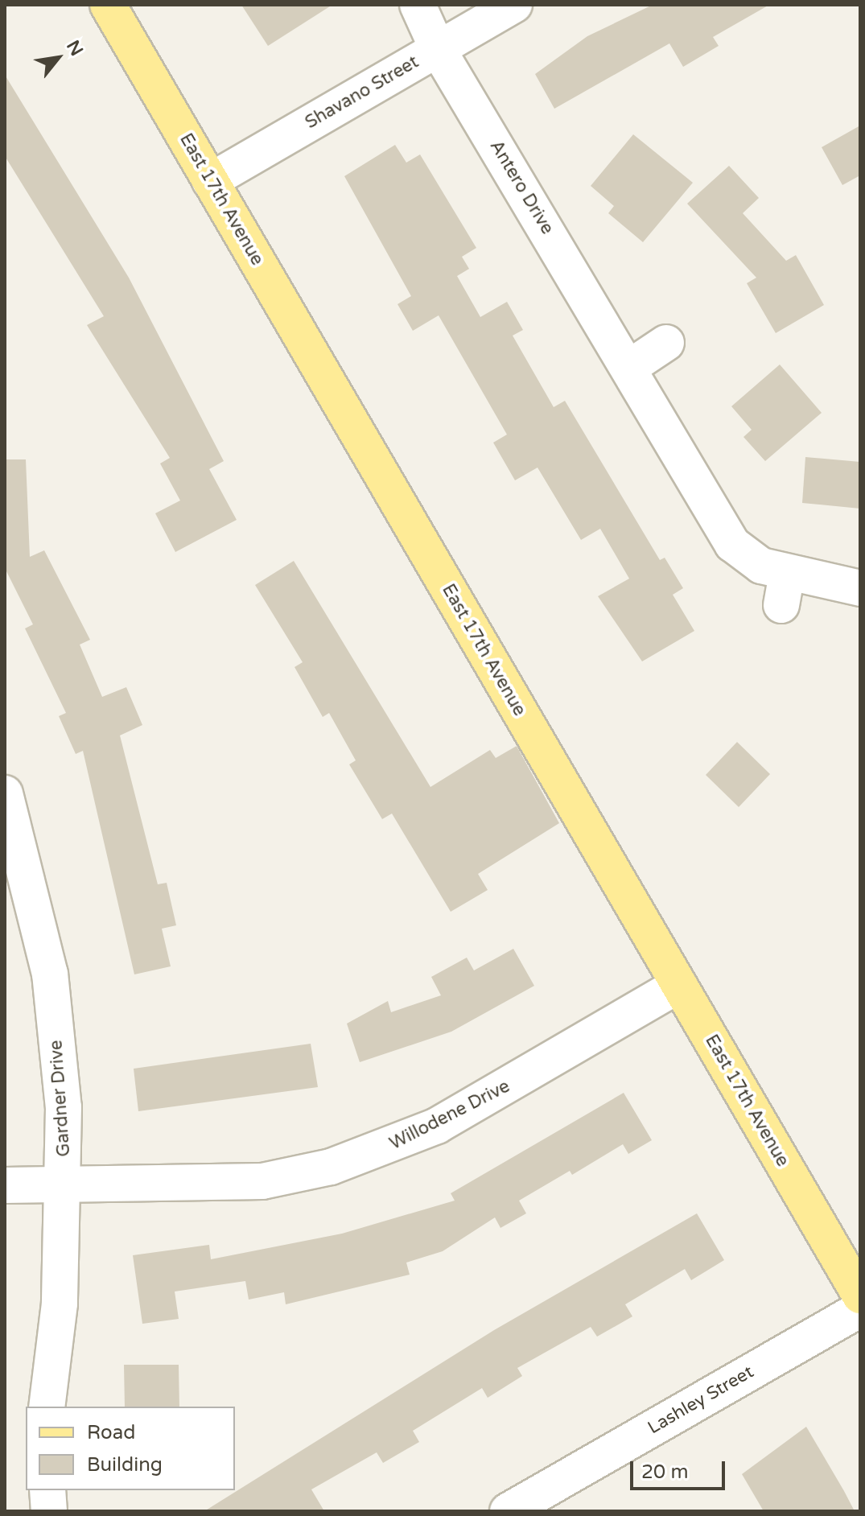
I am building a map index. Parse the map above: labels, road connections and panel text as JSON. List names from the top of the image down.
{
  "streets": {
    "main road": ["East 17th Avenue"],
    "street": [
      "Shavano Street",
      "Antero Drive",
      "Gardner Drive",
      "Willodene Drive",
      "Lashley Street"
    ]
  },
  "crossings": [
    ["Shavano Street", "Antero Drive"],
    ["Shavano Street", "East 17th Avenue"],
    ["East 17th Avenue", "Willodene Drive"],
    ["Gardner Drive", "Willodene Drive"]
  ],
  "legend": ["Road", "Building"],
  "scale_bar": "20 m",
  "north": "top right"
}
